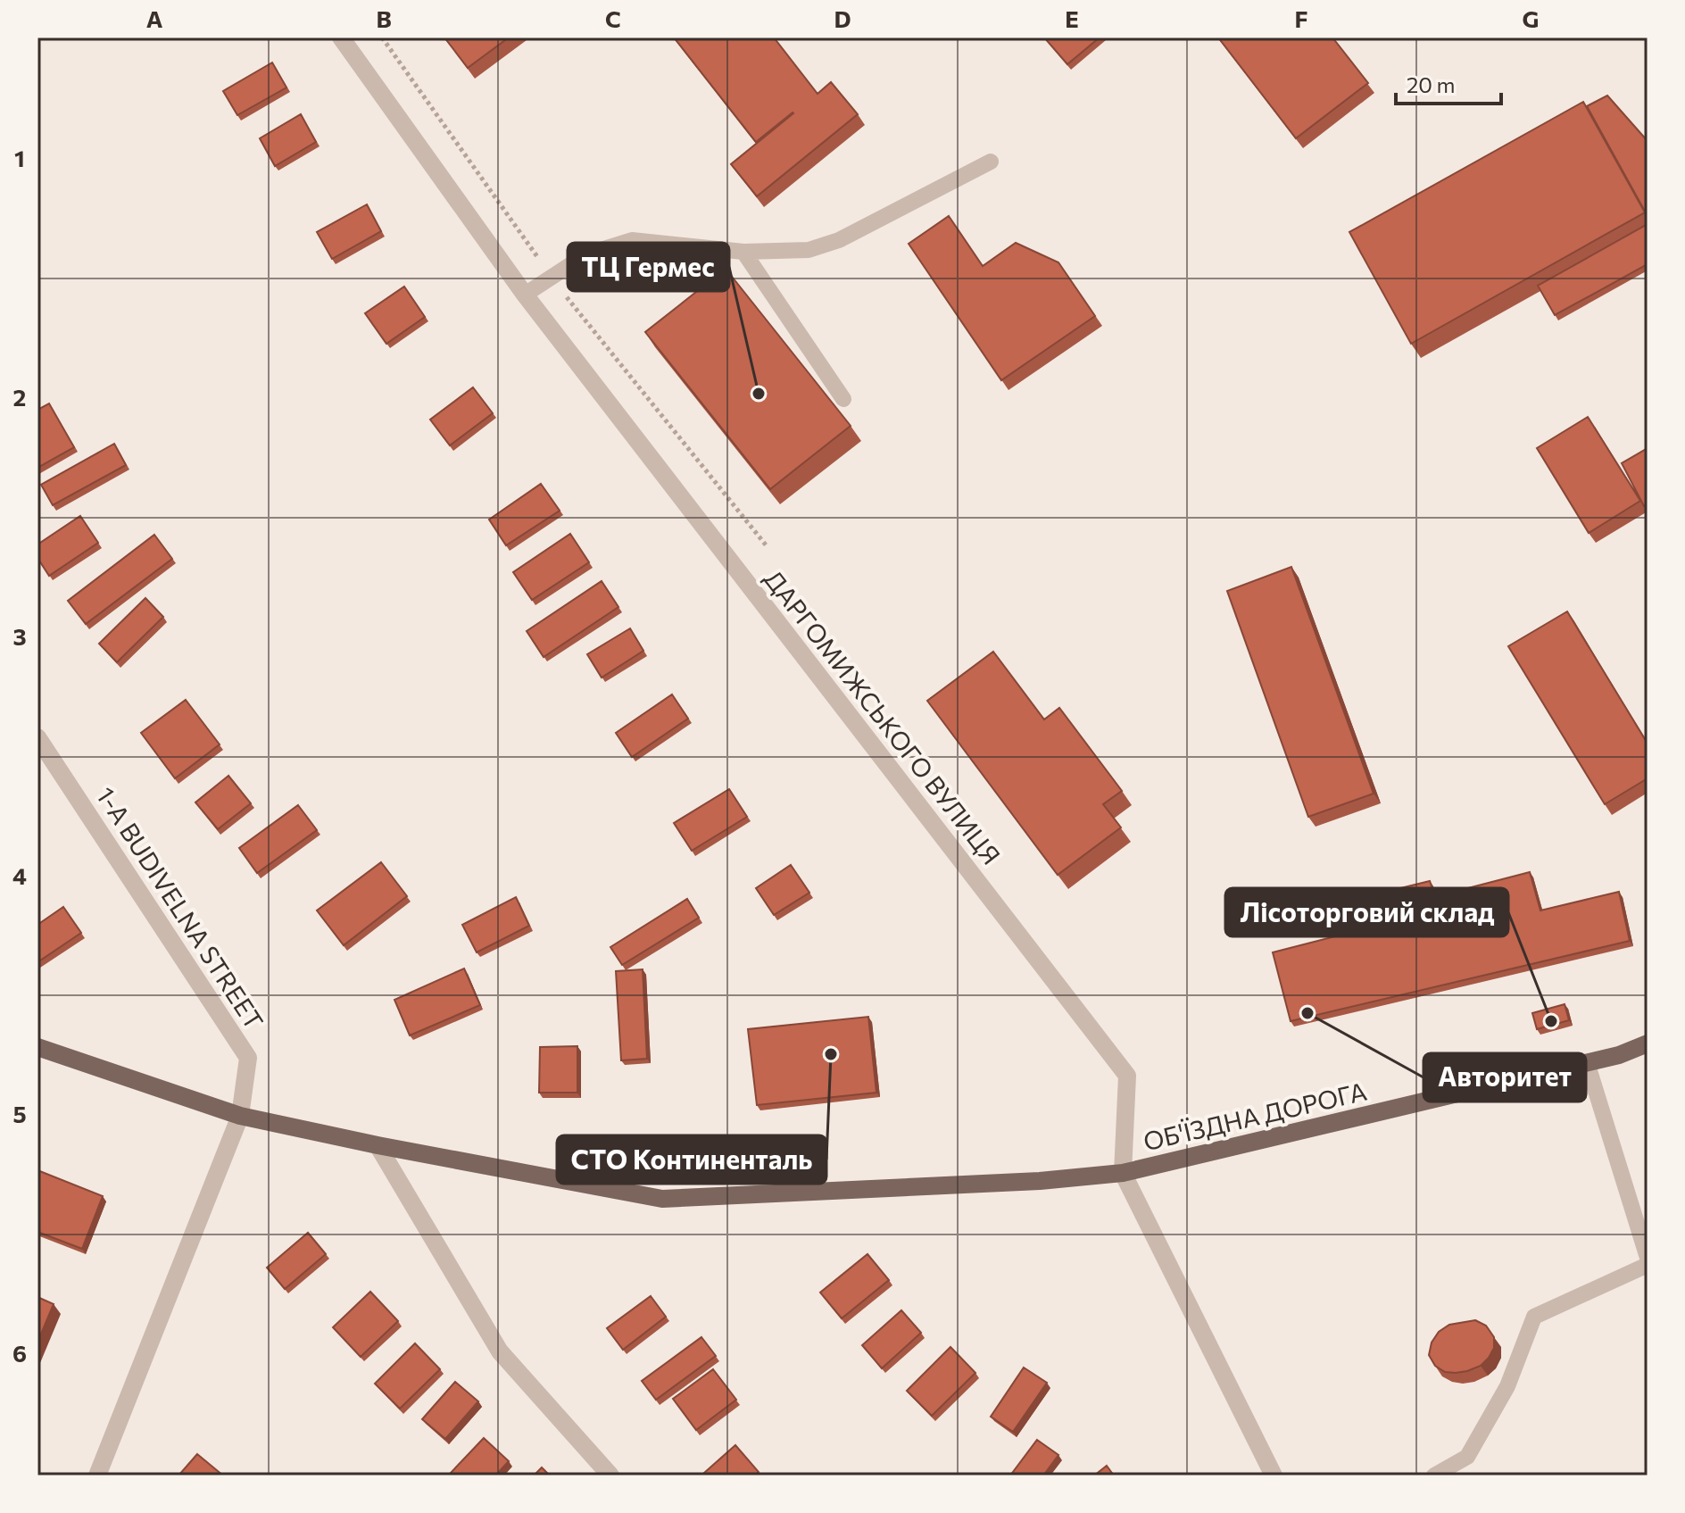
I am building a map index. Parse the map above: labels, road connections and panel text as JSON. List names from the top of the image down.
{
  "streets": {
    "main road": ["ОБ'ЇЗДНА ДОРОГА"],
    "street": ["ДАРГОМИЖСЬКОГО ВУЛИЦЯ", "1-A BUDIVELNA STREET"]
  },
  "crossings": [
    ["ДАРГОМИЖСЬКОГО ВУЛИЦЯ", "ОБ'ЇЗДНА ДОРОГА"],
    ["1-A BUDIVELNA STREET", "ОБ'ЇЗДНА ДОРОГА"]
  ],
  "places": [
    "ТЦ Гермес",
    "Авторитет",
    "Лісоторговий склад",
    "СТО Континенталь"
  ],
  "scale_bar": "20 m",
  "grid": {
    "columns": [
      "A",
      "B",
      "C",
      "D",
      "E",
      "F",
      "G"
    ],
    "rows": [
      "1",
      "2",
      "3",
      "4",
      "5",
      "6"
    ]
  }
}
